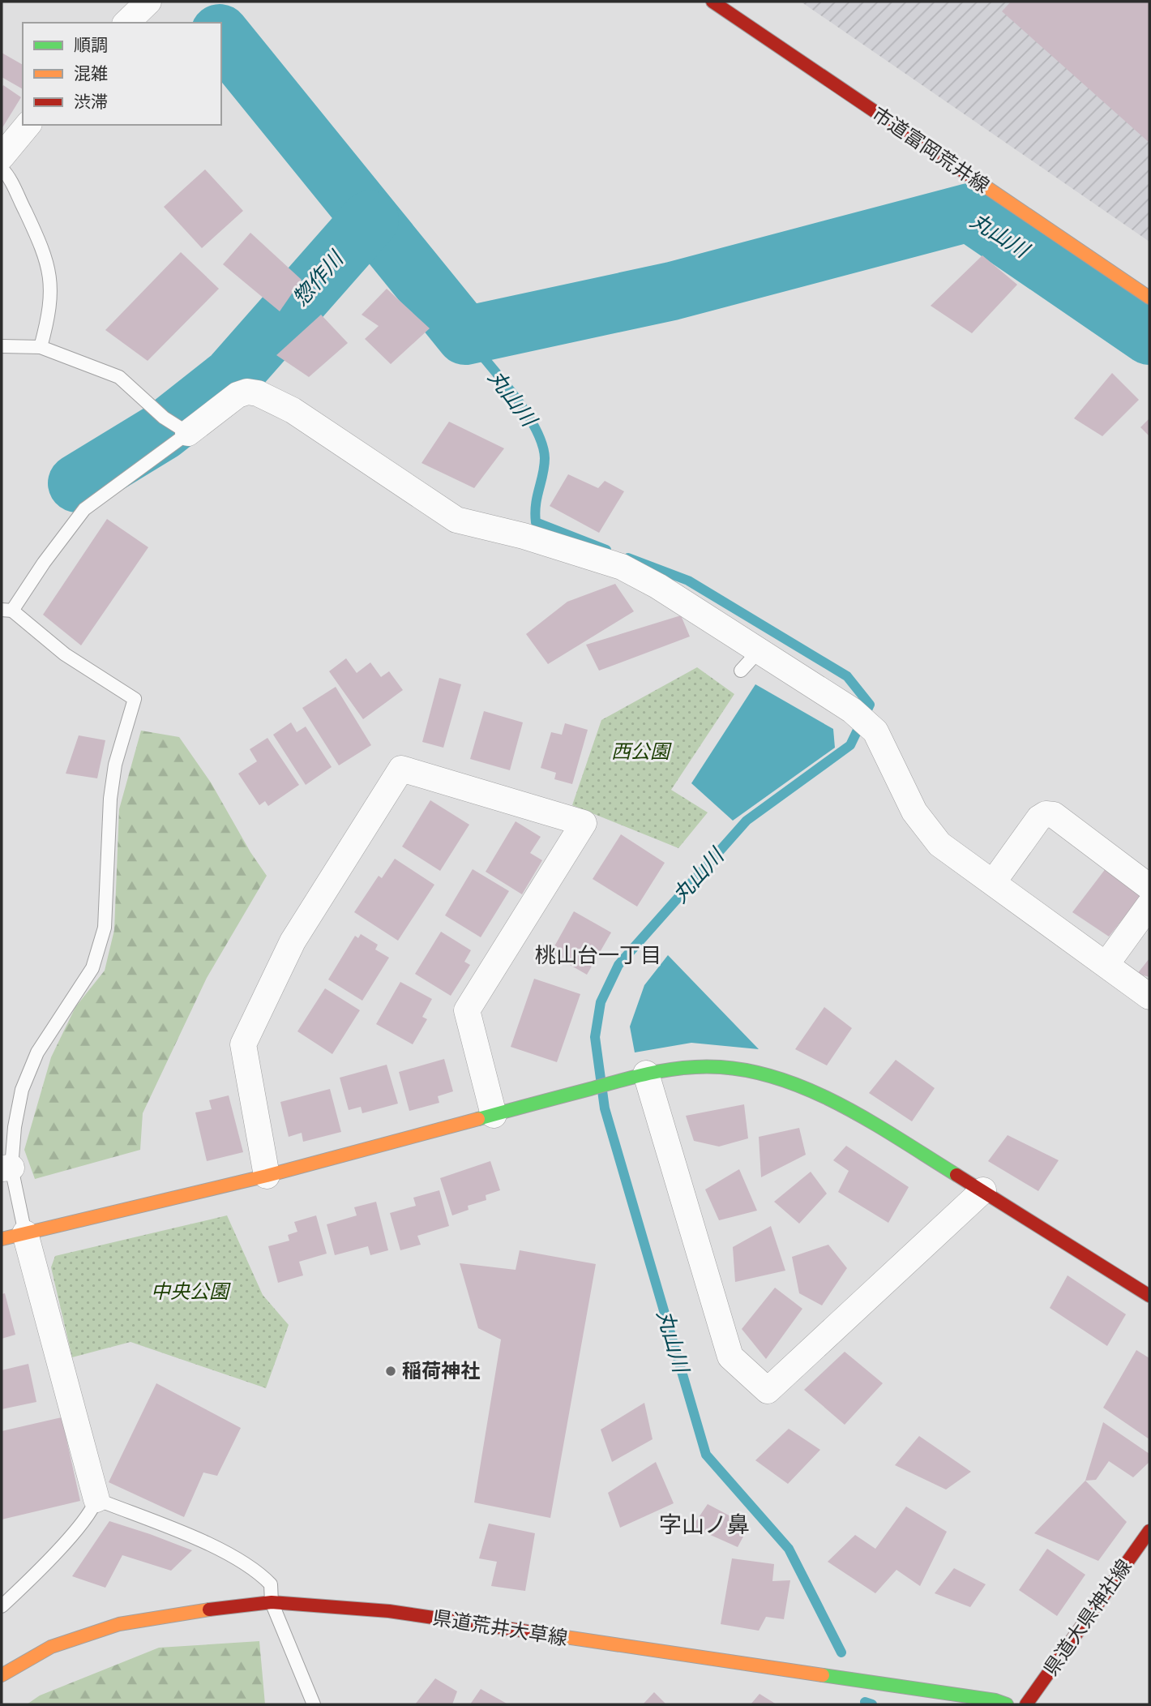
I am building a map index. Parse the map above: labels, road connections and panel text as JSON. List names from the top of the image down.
{
  "streets": {
    "street": ["市道富岡荒井線", "県道大県神社線", "県道荒井大草線"]
  },
  "districts": ["桃山台一丁目", "字山ノ鼻"],
  "water": ["丸山川", "惣作川"],
  "parks": ["西公園", "中央公園"],
  "places": ["稲荷神社"],
  "legend": ["順調", "混雑", "渋滞"]
}
